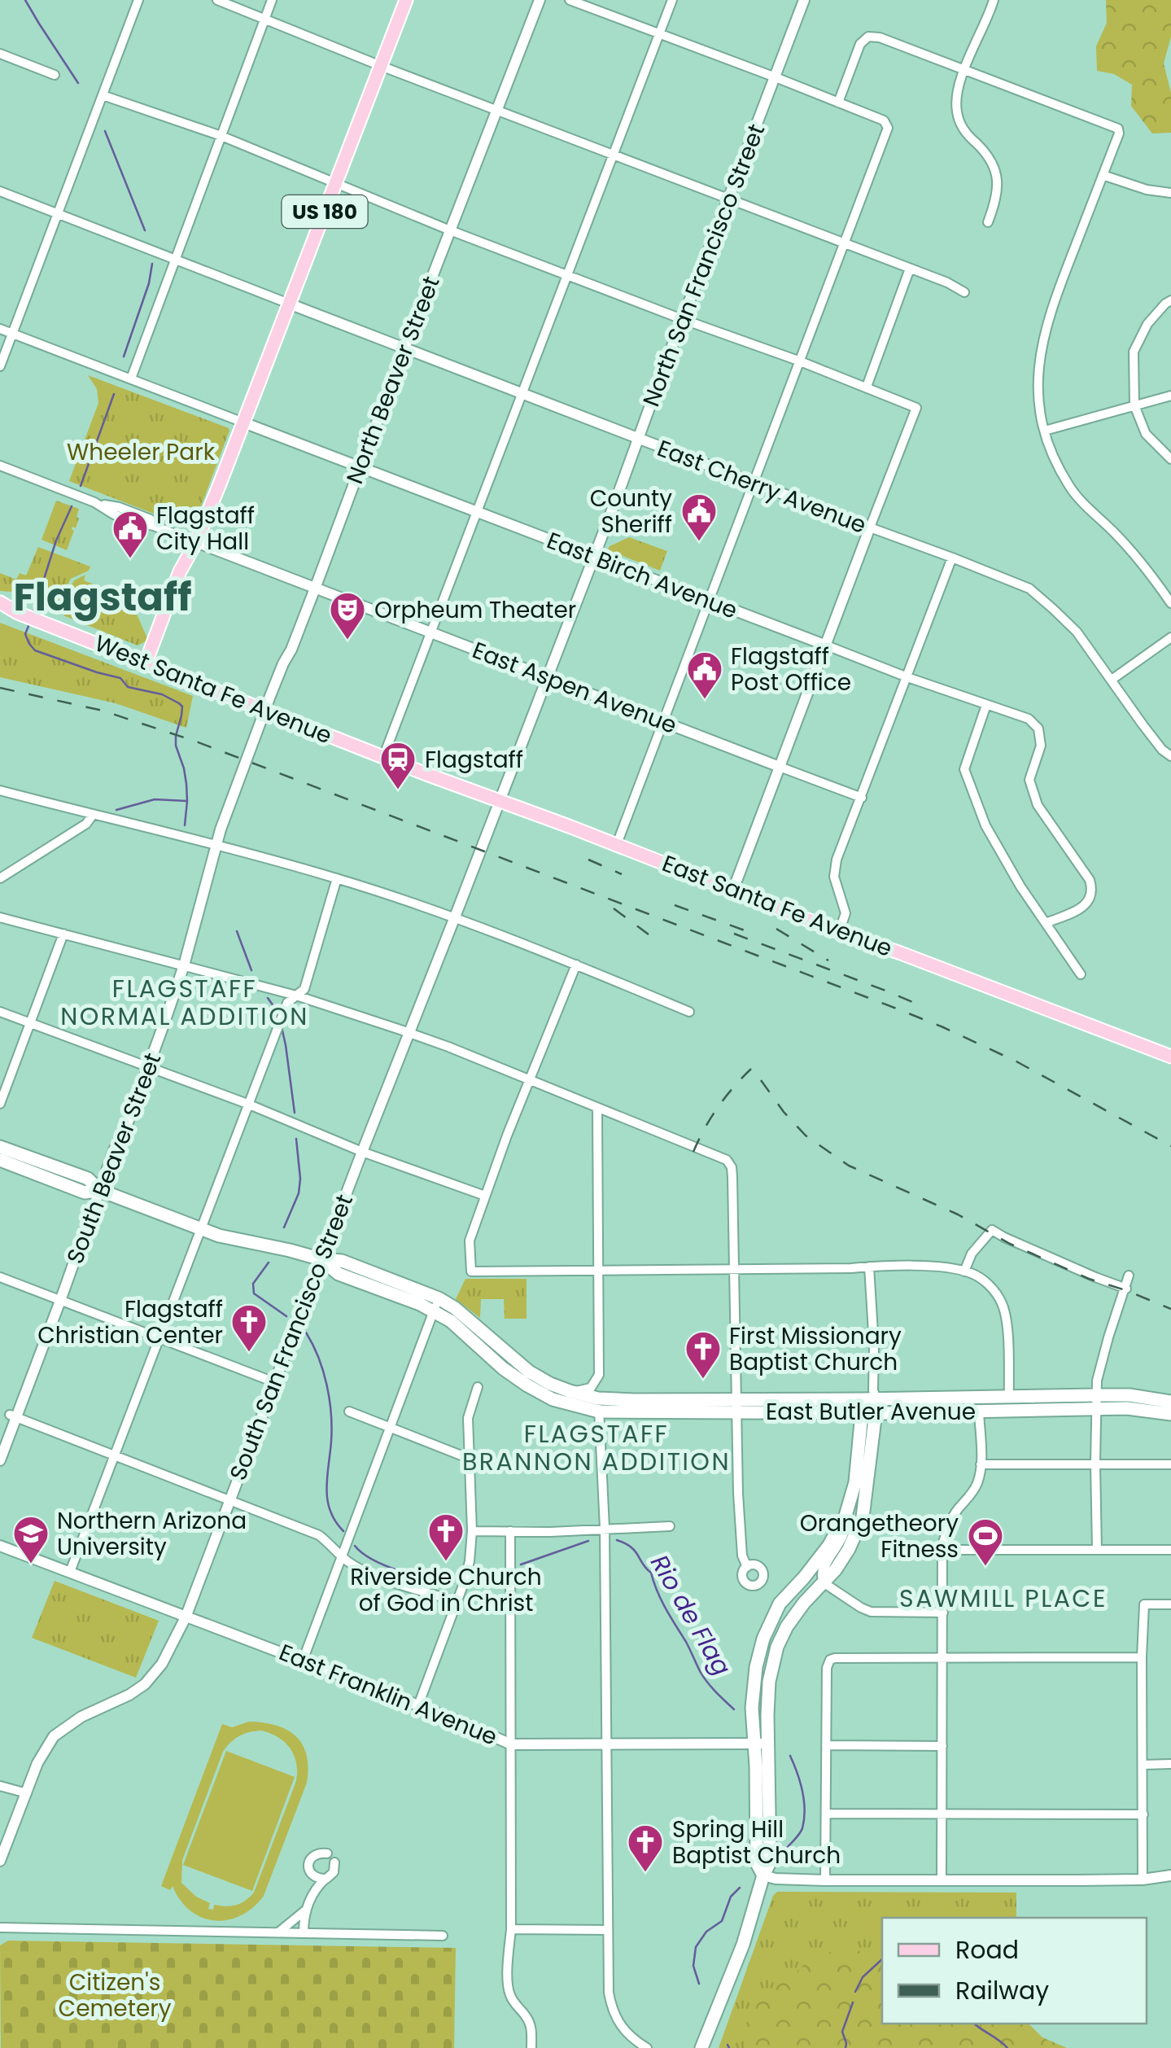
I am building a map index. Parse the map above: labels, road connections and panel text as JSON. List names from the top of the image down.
{
  "streets": {
    "main road": [
      "US 180",
      "West Santa Fe Avenue",
      "East Santa Fe Avenue",
      "East Butler Avenue"
    ],
    "street": [
      "North San Francisco Street",
      "North Beaver Street",
      "East Cherry Avenue",
      "East Birch Avenue",
      "East Aspen Avenue",
      "South Beaver Street",
      "South San Francisco Street",
      "East Franklin Avenue"
    ]
  },
  "crossings": [
    ["US 180", "East Cherry Avenue"],
    ["US 180", "East Birch Avenue"],
    ["US 180", "East Aspen Avenue"],
    ["US 180", "West Santa Fe Avenue"],
    ["North San Francisco Street", "East Cherry Avenue"],
    ["North San Francisco Street", "East Birch Avenue"],
    ["North San Francisco Street", "East Aspen Avenue"],
    ["North San Francisco Street", "East Santa Fe Avenue"],
    ["North San Francisco Street", "South San Francisco Street"],
    ["North Beaver Street", "East Cherry Avenue"],
    ["North Beaver Street", "East Birch Avenue"],
    ["North Beaver Street", "East Aspen Avenue"],
    ["North Beaver Street", "West Santa Fe Avenue"],
    ["North Beaver Street", "South Beaver Street"],
    ["West Santa Fe Avenue", "East Santa Fe Avenue"],
    ["South Beaver Street", "East Butler Avenue"],
    ["South San Francisco Street", "East Butler Avenue"],
    ["South San Francisco Street", "East Franklin Avenue"]
  ],
  "districts": [
    "Flagstaff",
    "FLAGSTAFF NORMAL ADDITION",
    "FLAGSTAFF BRANNON ADDITION",
    "SAWMILL PLACE"
  ],
  "water": ["Rio de Flag"],
  "parks": ["Wheeler Park", "Citizen's Cemetery"],
  "places": {
    "public building": ["County Sheriff", "Flagstaff City Hall", "Flagstaff Post Office"],
    "theatre": ["Orpheum Theater"],
    "station": ["Flagstaff"],
    "church": [
      "Flagstaff Christian Center",
      "First Missionary Baptist Church",
      "Riverside Church of God in Christ",
      "Spring Hill Baptist Church"
    ],
    "school or university": ["Northern Arizona University"],
    "sports": ["Orangetheory Fitness"]
  },
  "legend": ["Road", "Railway"]
}
